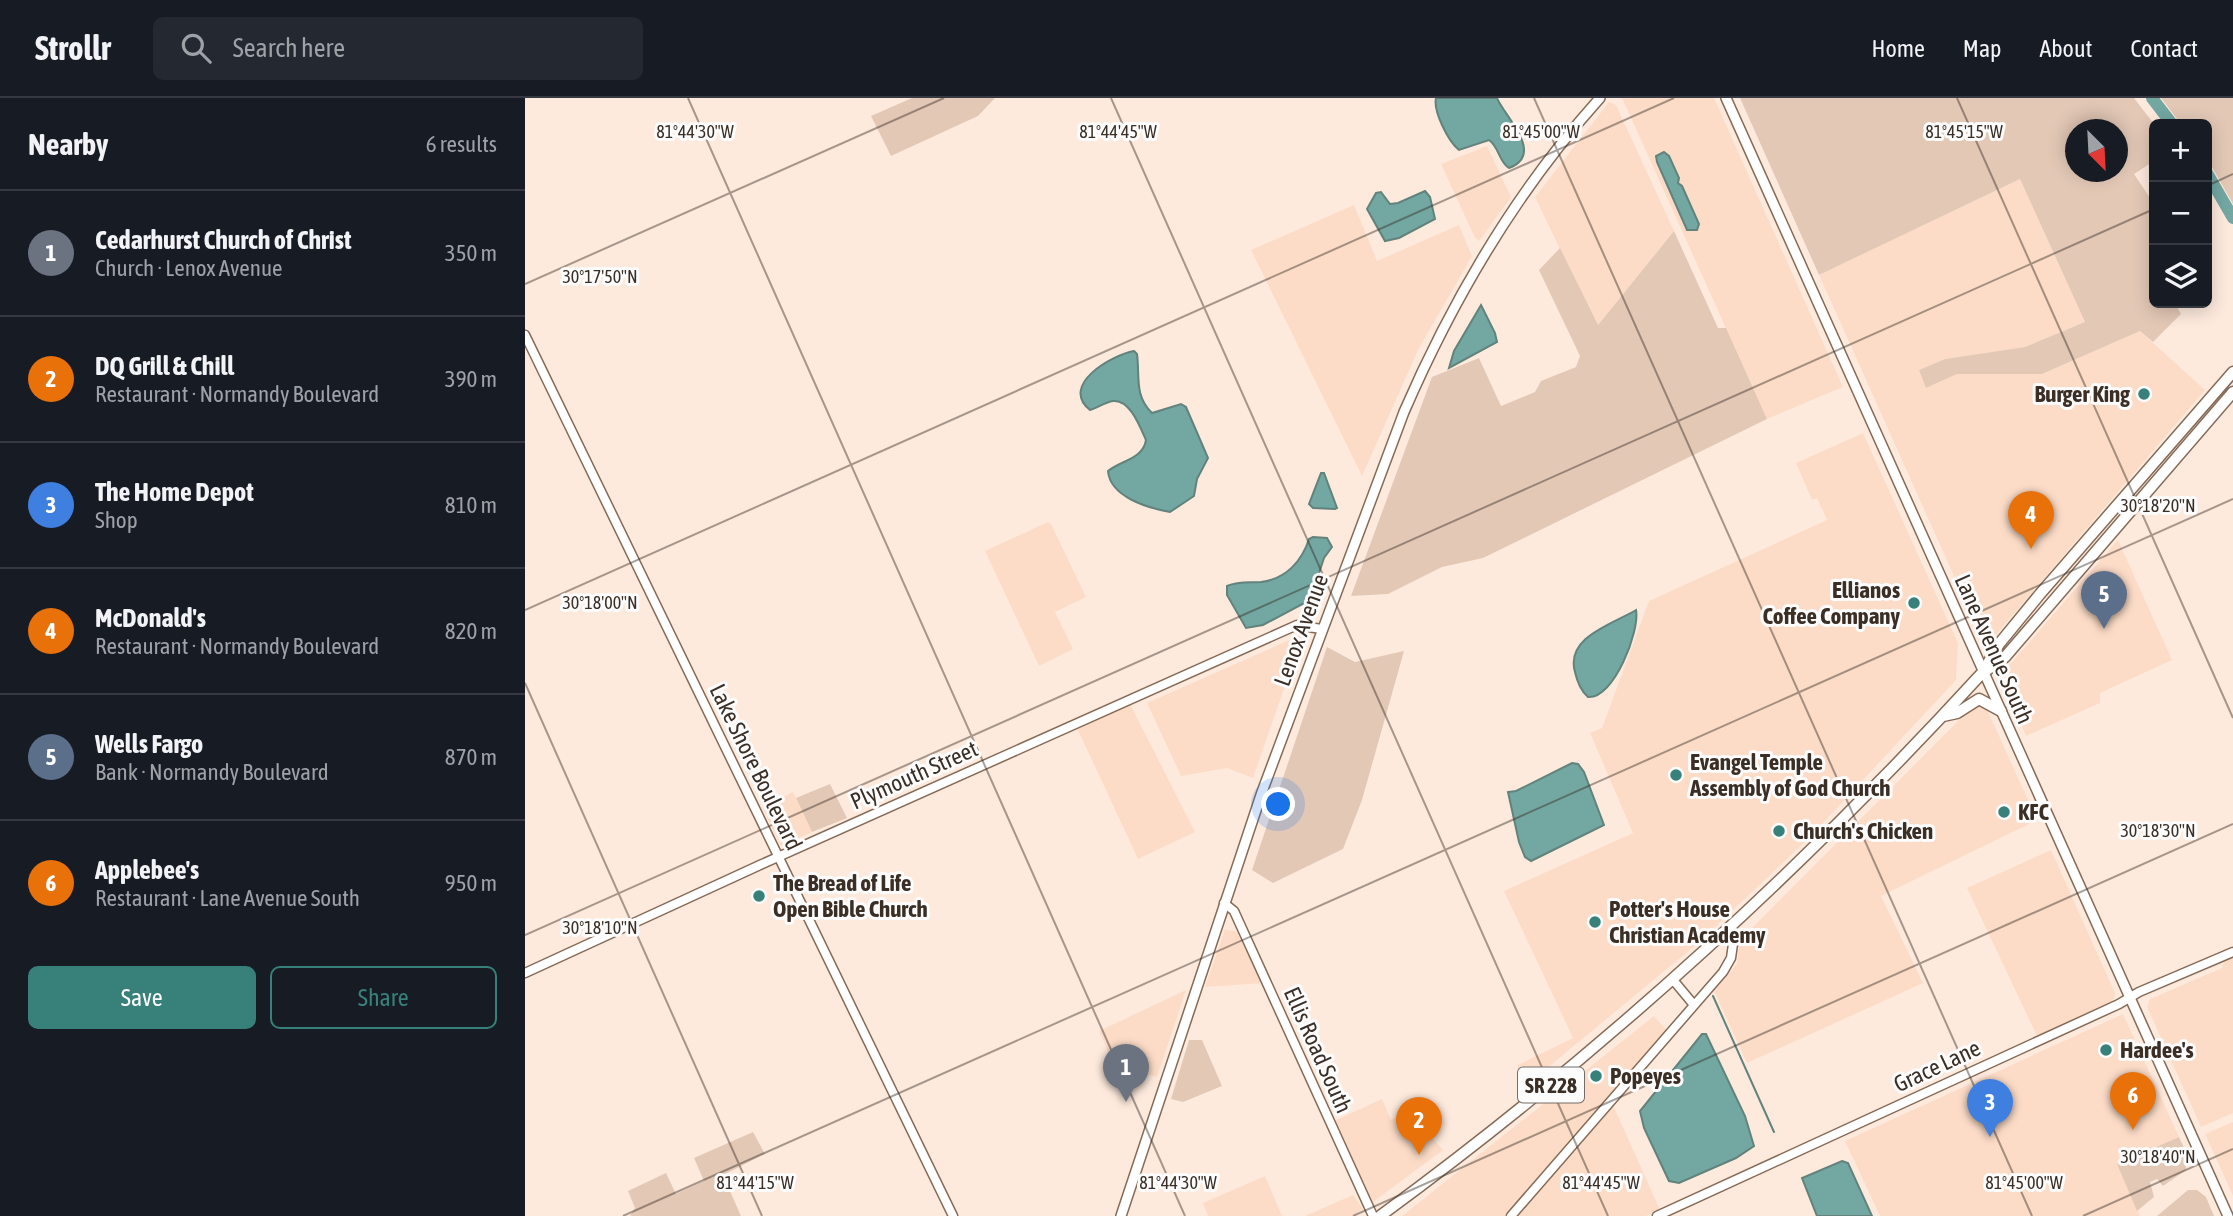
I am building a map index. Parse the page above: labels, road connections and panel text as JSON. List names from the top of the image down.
{
  "streets": {
    "main road": ["Lenox Avenue", "Lane Avenue South", "SR 228"],
    "street": [
      "Lake Shore Boulevard",
      "Plymouth Street",
      "Ellis Road South",
      "Grace Lane"
    ]
  },
  "crossings": [
    ["Lenox Avenue", "Plymouth Street"],
    ["Lenox Avenue", "Ellis Road South"],
    ["Lane Avenue South", "Grace Lane"],
    ["Lane Avenue South", "SR 228"],
    ["Lake Shore Boulevard", "Plymouth Street"]
  ],
  "places": [
    "Burger King",
    "Ellianos Coffee Company",
    "Evangel Temple Assembly of God Church",
    "KFC",
    "Church's Chicken",
    "The Bread of Life Open Bible Church",
    "Potter's House Christian Academy",
    "Hardee's",
    "Popeyes"
  ],
  "north": "bottom right",
  "page": {
    "header": "Strollr",
    "search": "Search here",
    "nav": [
      "Home",
      "Map",
      "About",
      "Contact"
    ],
    "heading": ["Nearby", "6 results"],
    "map_buttons": ["+", "−"],
    "list": [
      {
        "mark": "1",
        "name": "Cedarhurst Church of Christ",
        "note": "Church · Lenox Avenue",
        "value": "350 m"
      },
      {
        "mark": "2",
        "name": "DQ Grill & Chill",
        "note": "Restaurant · Normandy Boulevard",
        "value": "390 m"
      },
      {
        "mark": "3",
        "name": "The Home Depot",
        "note": "Shop",
        "value": "810 m"
      },
      {
        "mark": "4",
        "name": "McDonald's",
        "note": "Restaurant · Normandy Boulevard",
        "value": "820 m"
      },
      {
        "mark": "5",
        "name": "Wells Fargo",
        "note": "Bank · Normandy Boulevard",
        "value": "870 m"
      },
      {
        "mark": "6",
        "name": "Applebee's",
        "note": "Restaurant · Lane Avenue South",
        "value": "950 m"
      }
    ],
    "pins": [
      "4",
      "5",
      "1",
      "6",
      "3",
      "2"
    ],
    "buttons": ["Save", "Share"]
  },
  "coordinates": [
    "81°44'30\"W",
    "81°44'45\"W",
    "81°45'00\"W",
    "81°45'15\"W",
    "30°17'50\"N",
    "30°18'20\"N",
    "30°18'00\"N",
    "30°18'30\"N",
    "30°18'10\"N",
    "30°18'40\"N",
    "81°44'15\"W"
  ]
}
